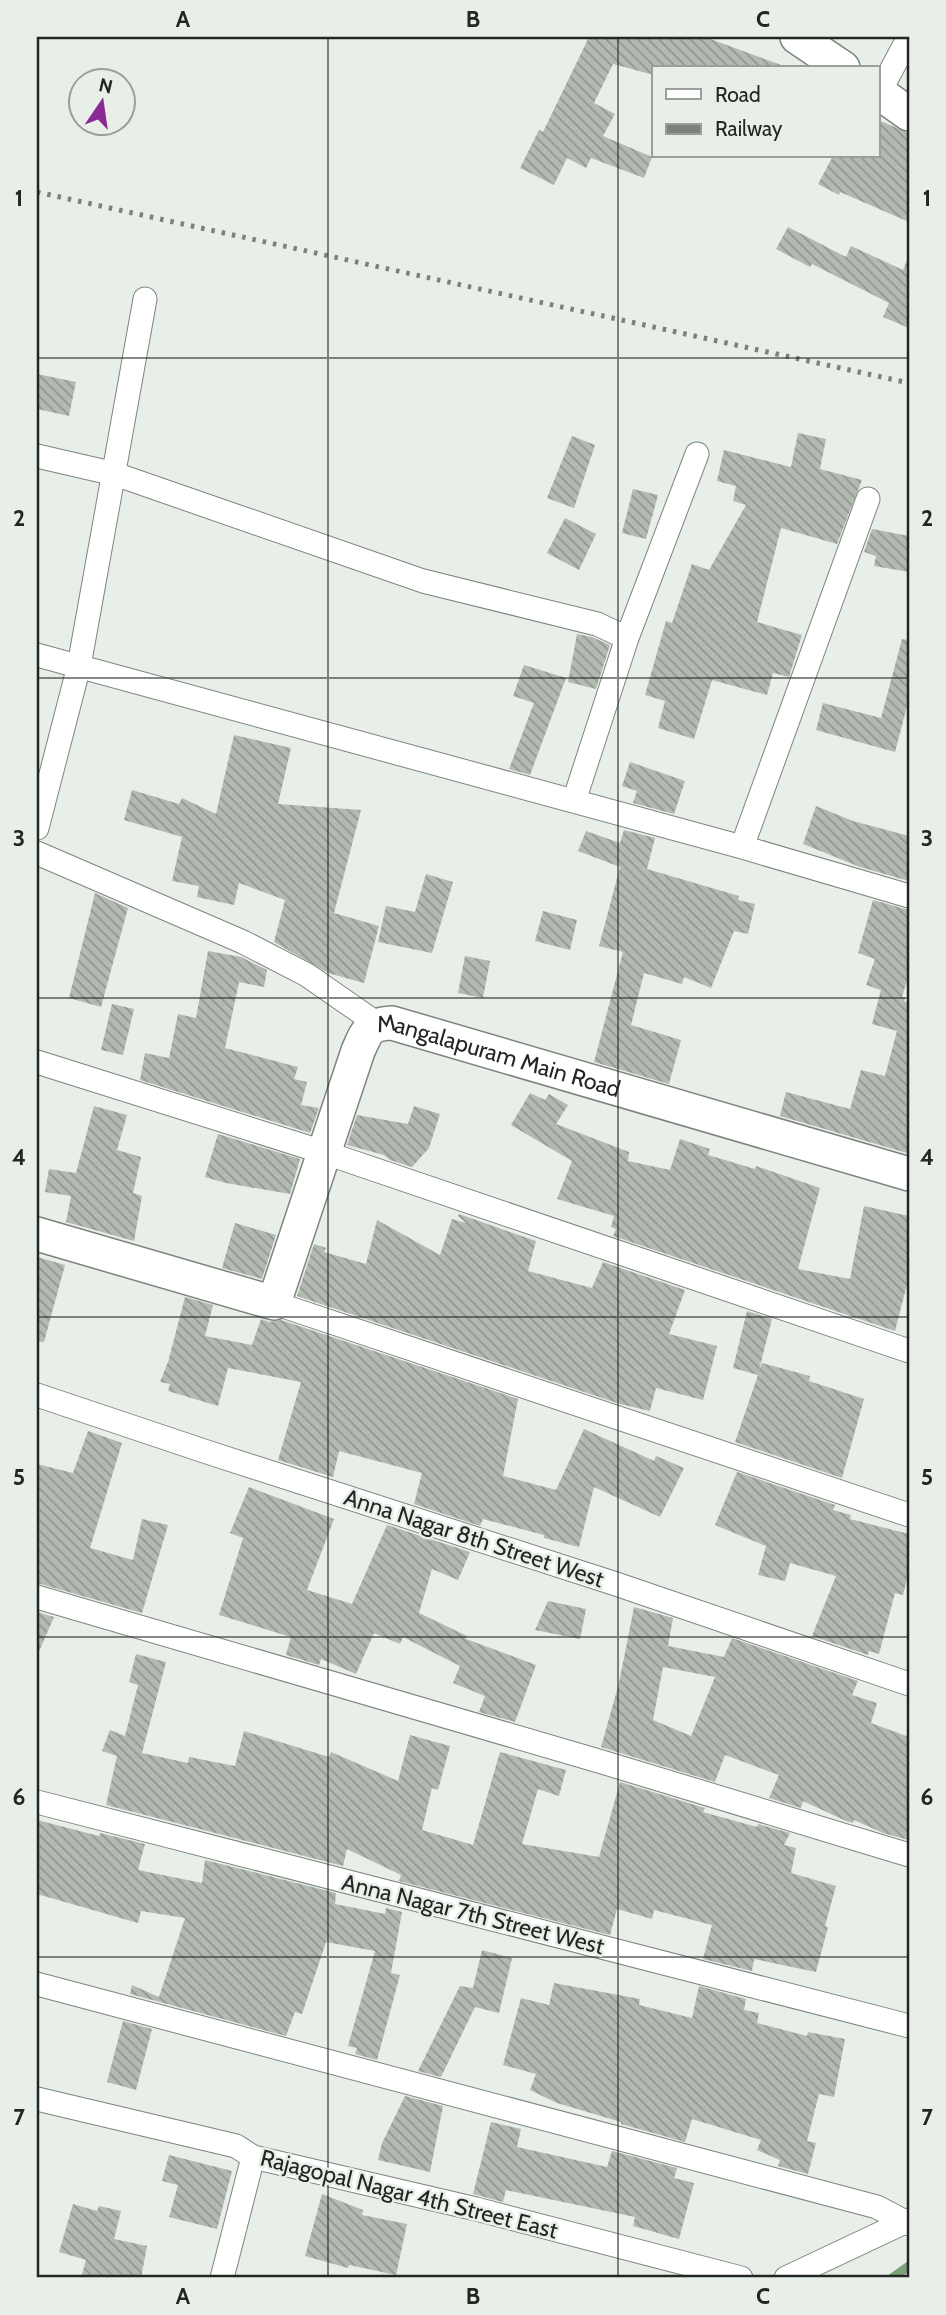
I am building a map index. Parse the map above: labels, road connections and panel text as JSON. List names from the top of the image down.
{
  "streets": {
    "street": [
      "Mangalapuram Main Road",
      "Anna Nagar 8th Street West",
      "Anna Nagar 7th Street West",
      "Rajagopal Nagar 4th Street East"
    ]
  },
  "legend": ["Road", "Railway"],
  "north": "top",
  "grid": {
    "columns": ["A", "B", "C"],
    "rows": [
      "1",
      "2",
      "3",
      "4",
      "5",
      "6",
      "7"
    ]
  }
}
